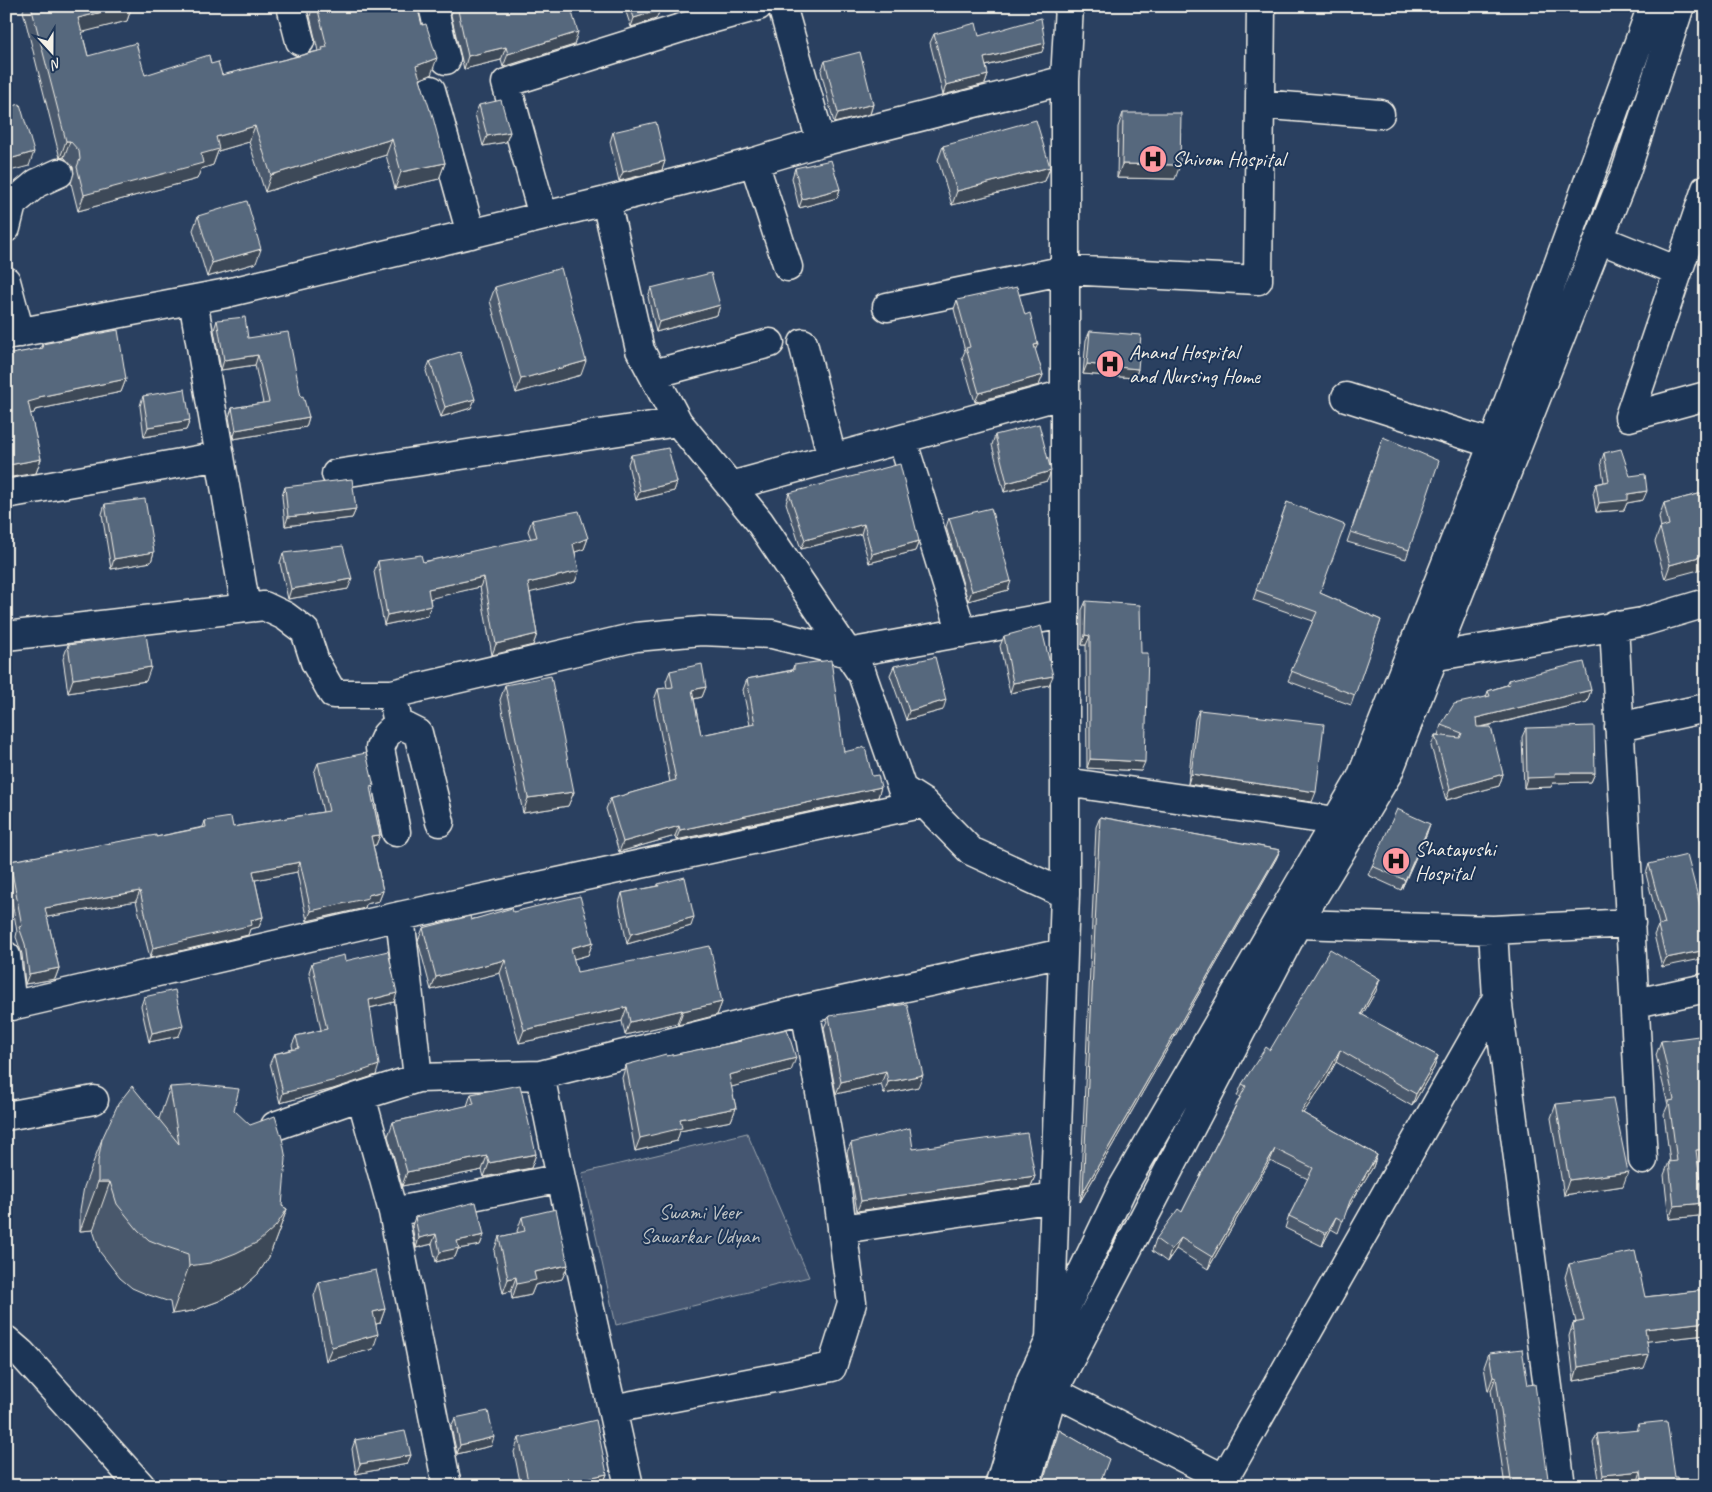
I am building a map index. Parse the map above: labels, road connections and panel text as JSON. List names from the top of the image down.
{
  "parks": ["Swami Veer Sawarkar Udyan"],
  "places": {
    "hospital": ["Shivom Hospital", "Anand Hospital and Nursing Home", "Shatayushi Hospital"]
  },
  "north": "bottom"
}
